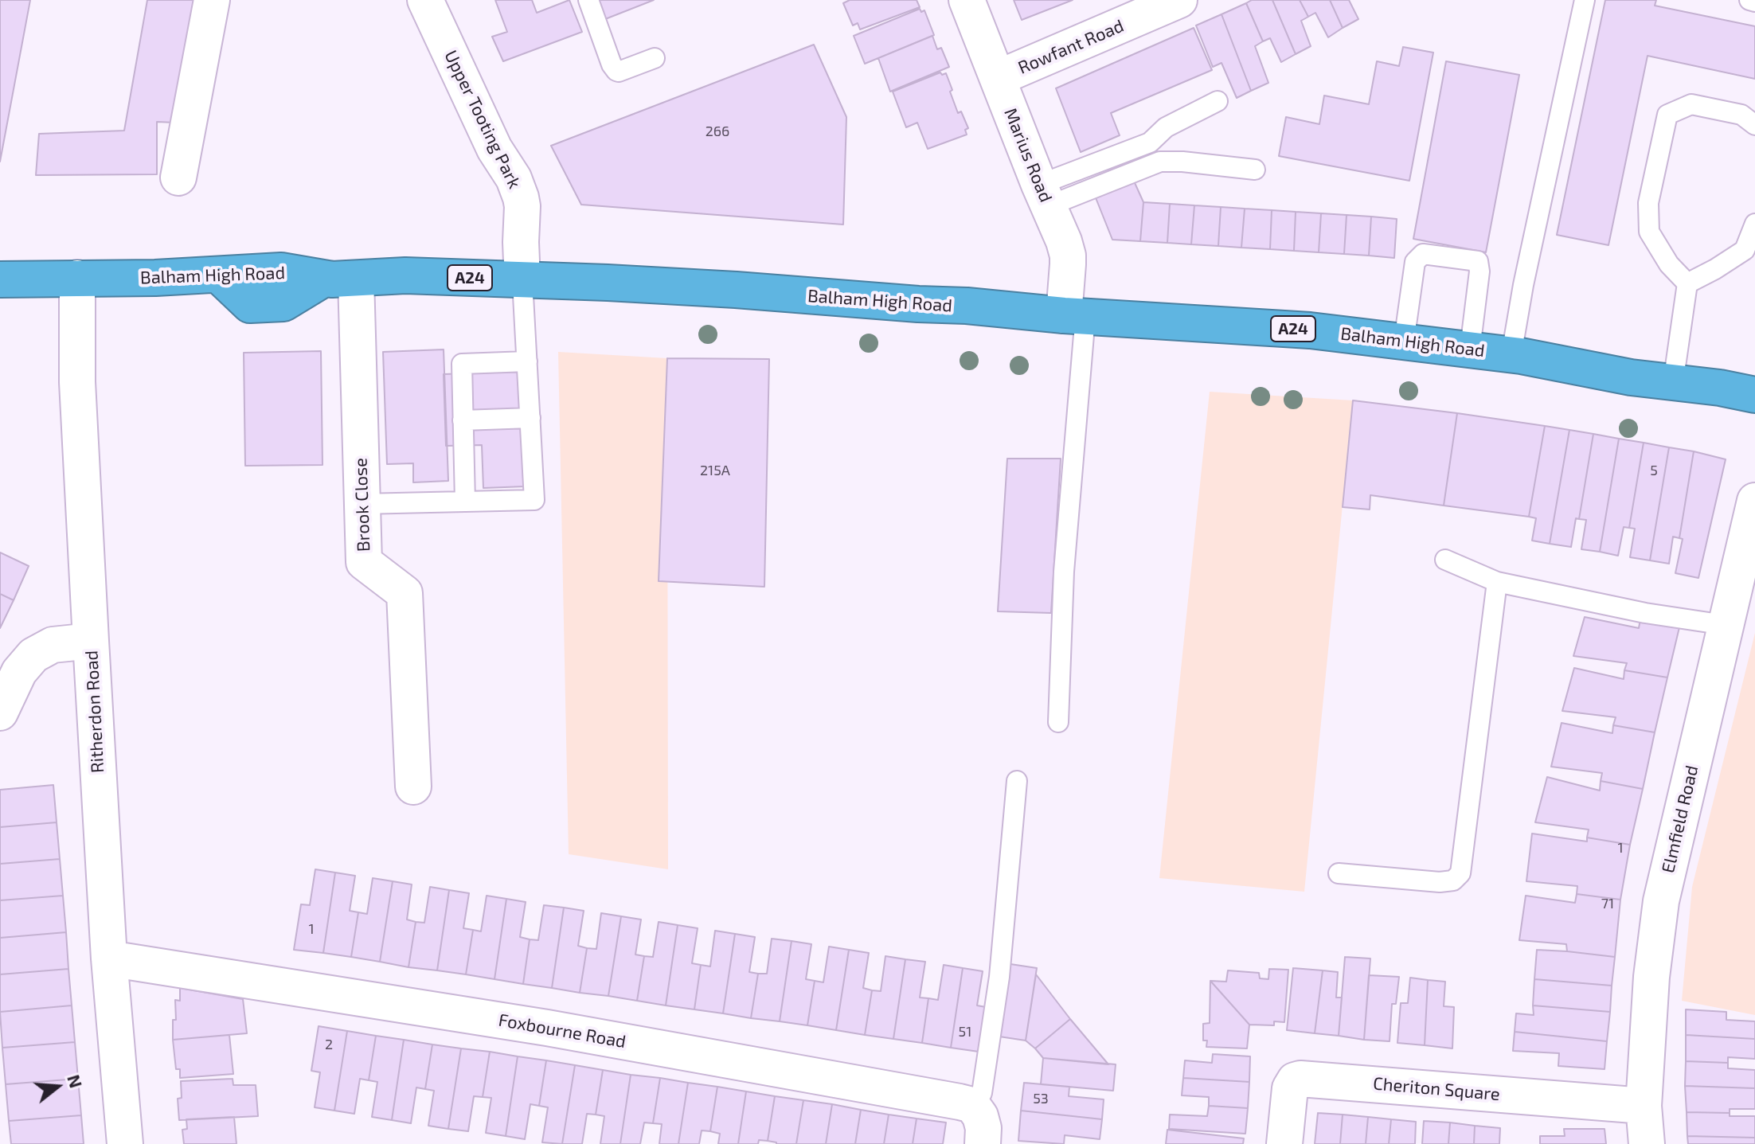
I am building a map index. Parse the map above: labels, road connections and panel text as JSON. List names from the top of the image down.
{
  "streets": {
    "highway": ["Balham High Road", "A24"],
    "street": [
      "Rowfant Road",
      "Upper Tooting Park",
      "Marius Road",
      "Brook Close",
      "Ritherdon Road",
      "Elmfield Road",
      "Foxbourne Road",
      "Cheriton Square"
    ]
  },
  "crossings": [
    ["Rowfant Road", "Marius Road"],
    ["Upper Tooting Park", "Balham High Road"],
    ["Marius Road", "Balham High Road"],
    ["Balham High Road", "Brook Close"],
    ["Balham High Road", "Ritherdon Road"],
    ["Ritherdon Road", "Foxbourne Road"],
    ["Elmfield Road", "Cheriton Square"]
  ],
  "house_numbers": [
    "266",
    "215A",
    "5",
    "1",
    "71",
    "1",
    "51",
    "2",
    "53"
  ],
  "north": "right"
}
